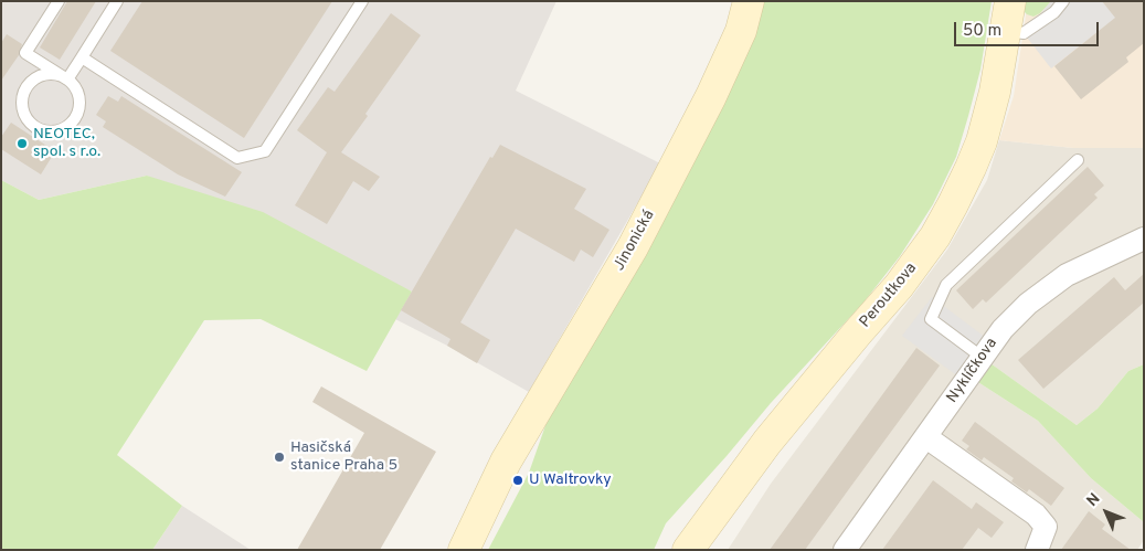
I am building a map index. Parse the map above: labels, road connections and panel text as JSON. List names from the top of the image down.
{
  "streets": {
    "street": ["Jinonická", "Peroutkova", "Nyklíčkova"]
  },
  "places": ["NEOTEC, spol. s r.o.", "Hasičská stanice Praha 5", "U Waltrovky"],
  "scale_bar": "50 m",
  "north": "top left"
}
